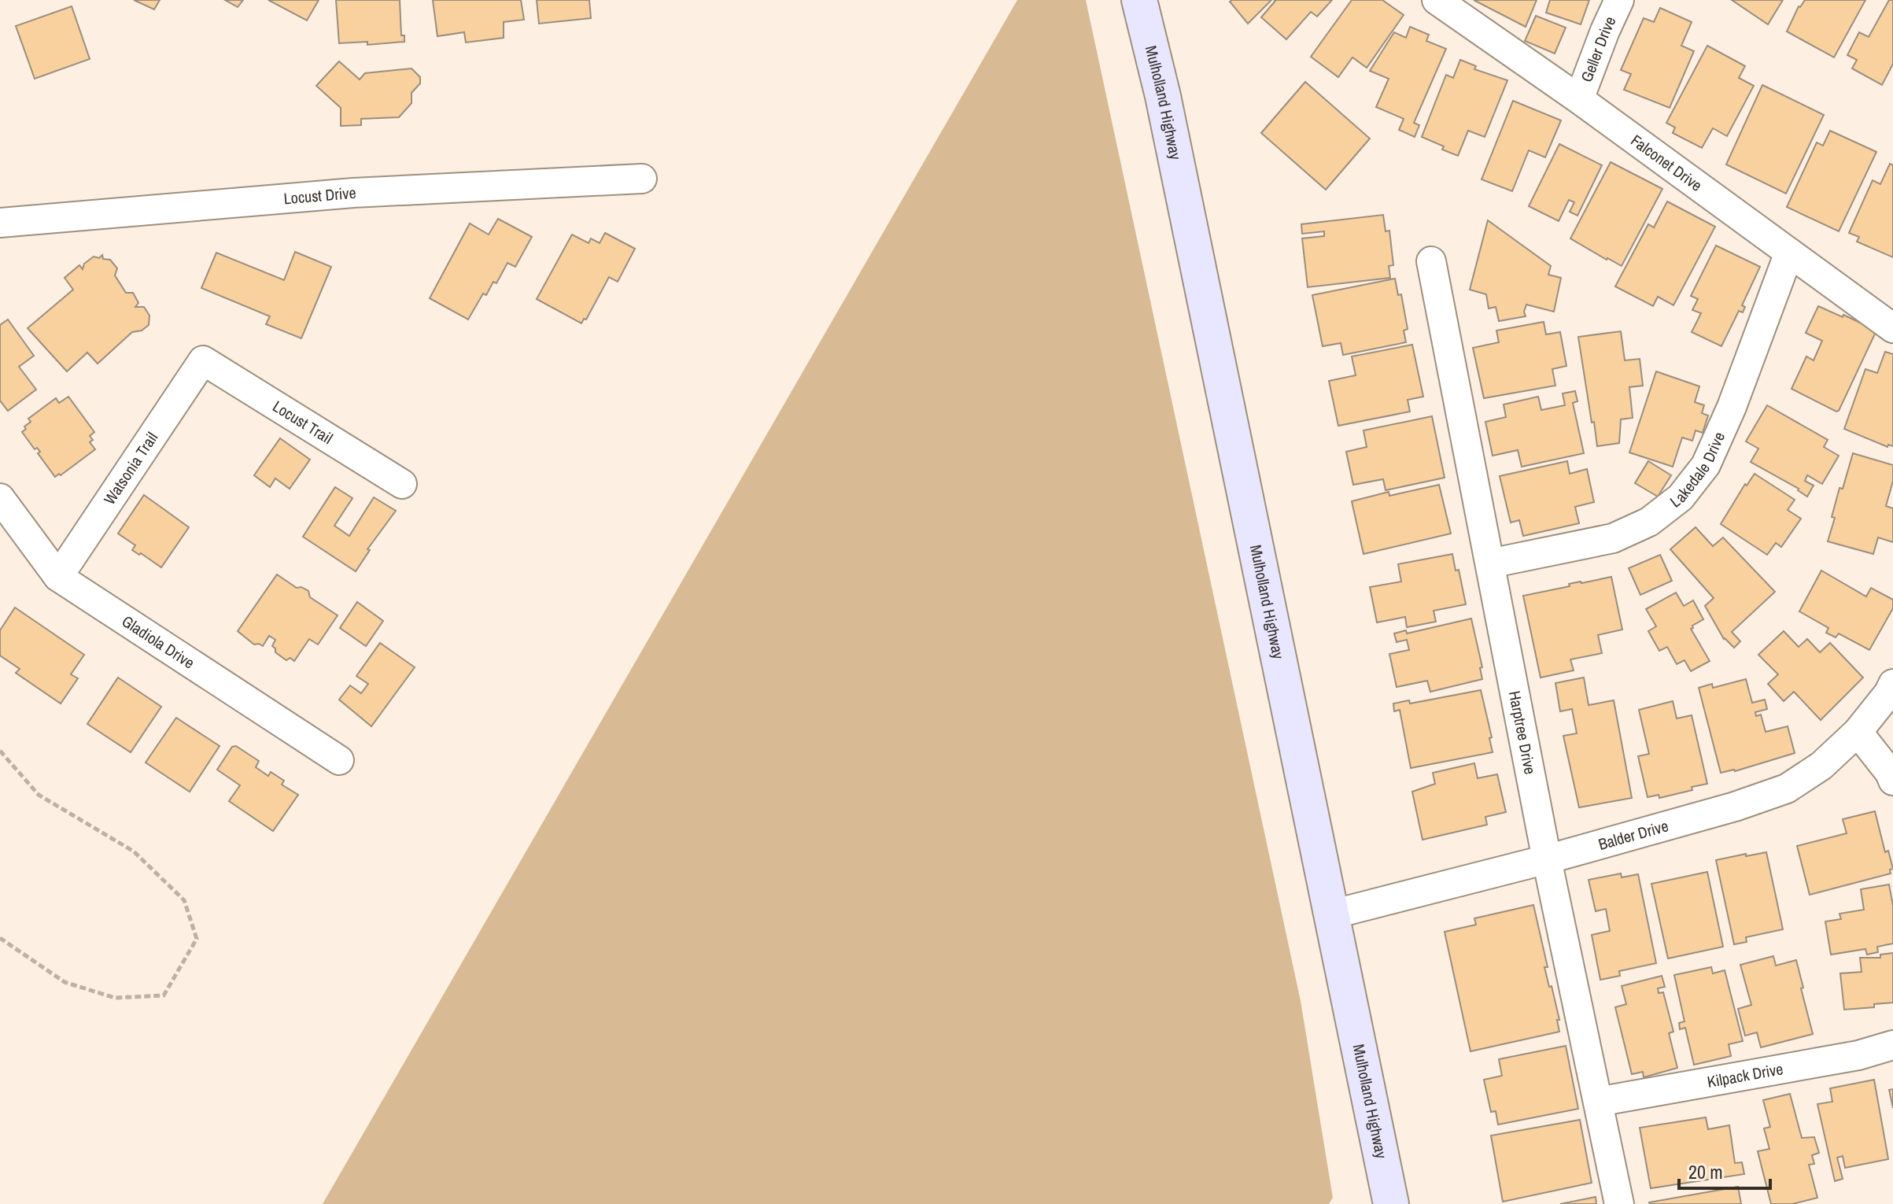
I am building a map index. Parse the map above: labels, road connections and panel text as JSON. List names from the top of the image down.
{
  "streets": {
    "main road": ["Mulholland Highway"],
    "street": [
      "Geller Drive",
      "Falconet Drive",
      "Locust Drive",
      "Locust Trail",
      "Lakedale Drive",
      "Watsonia Trail",
      "Gladiola Drive",
      "Harptree Drive",
      "Balder Drive",
      "Kilpack Drive"
    ]
  },
  "crossings": [
    ["Geller Drive", "Falconet Drive"],
    ["Mulholland Highway", "Balder Drive"],
    ["Falconet Drive", "Lakedale Drive"],
    ["Locust Trail", "Watsonia Trail"],
    ["Lakedale Drive", "Harptree Drive"],
    ["Watsonia Trail", "Gladiola Drive"],
    ["Harptree Drive", "Balder Drive"],
    ["Harptree Drive", "Kilpack Drive"]
  ],
  "scale_bar": "20 m"
}
